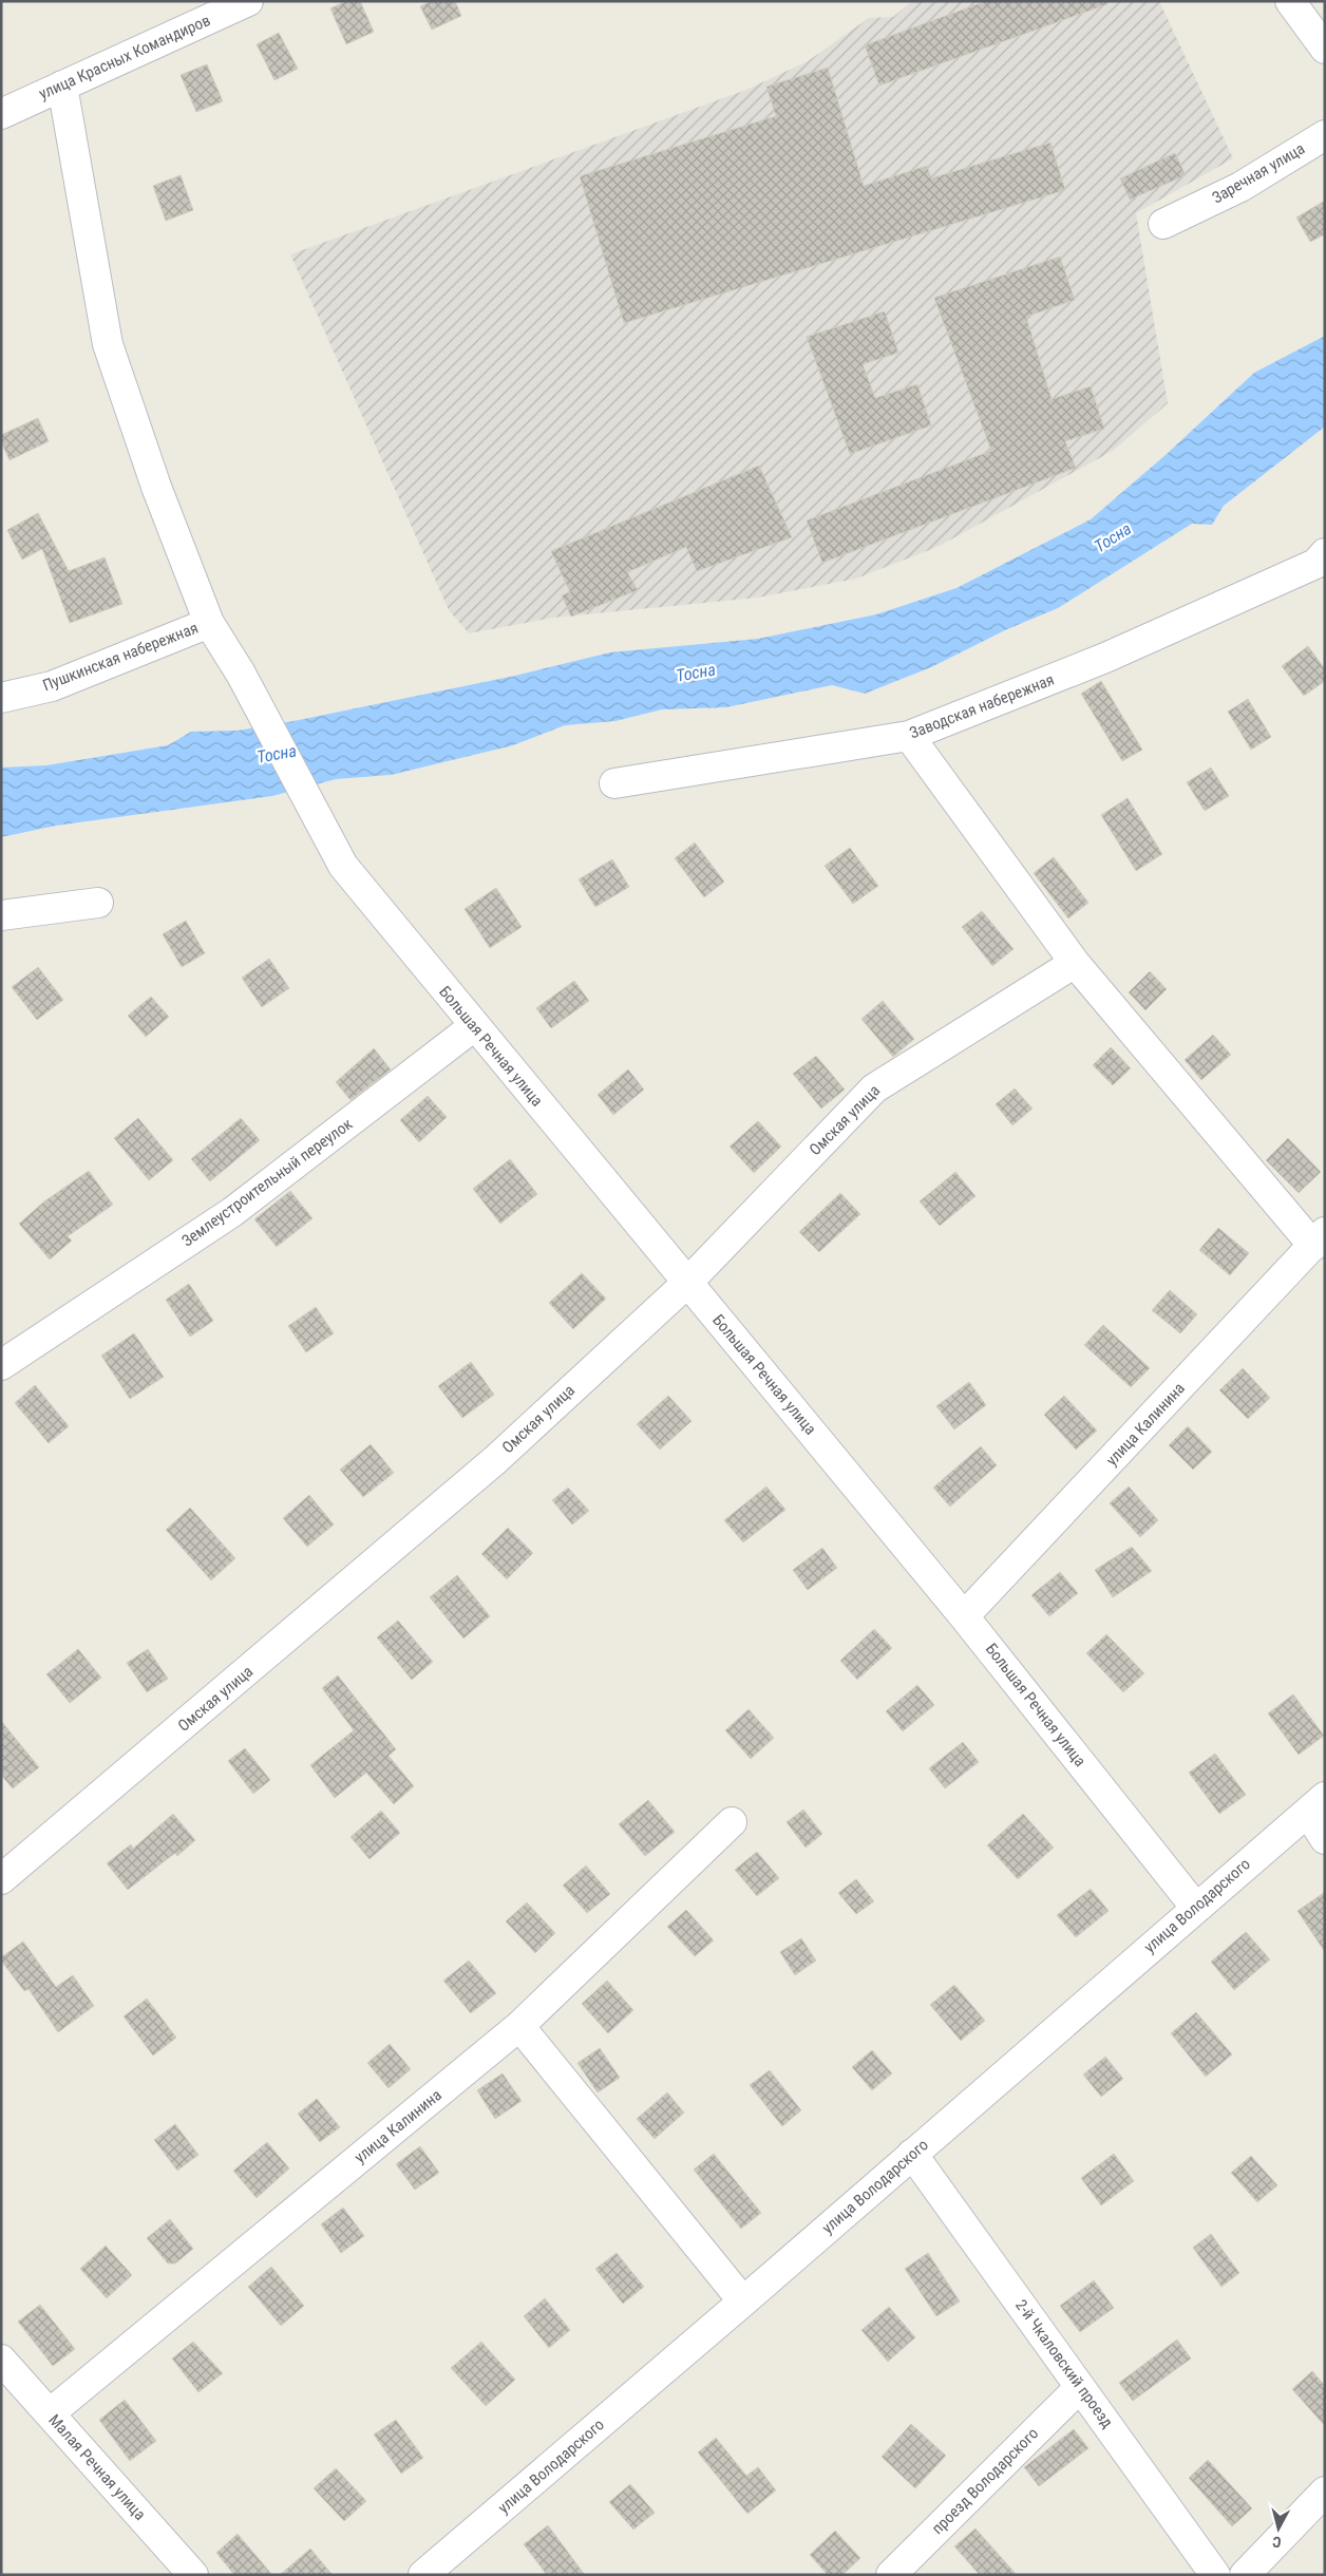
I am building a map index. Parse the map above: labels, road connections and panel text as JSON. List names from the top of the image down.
{
  "streets": {
    "street": [
      "улица Красных Командиров",
      "Заречная улица",
      "Пушкинская набережная",
      "Заводская набережная",
      "Большая Речная улица",
      "Омская улица",
      "Землеустроительный переулок",
      "улица Калинина",
      "улица Володарского",
      "2-й Чкаловский проезд",
      "Малая Речная улица",
      "проезд Володарского"
    ]
  },
  "crossings": [
    ["улица Красных Командиров", "Большая Речная улица"],
    ["Пушкинская набережная", "Большая Речная улица"],
    ["Большая Речная улица", "Омская улица"],
    ["Большая Речная улица", "Землеустроительный переулок"],
    ["Большая Речная улица", "улица Калинина"],
    ["Большая Речная улица", "улица Володарского"],
    ["улица Калинина", "Малая Речная улица"],
    ["улица Володарского", "2-й Чкаловский проезд"],
    ["2-й Чкаловский проезд", "проезд Володарского"]
  ],
  "water": ["Тосна"],
  "north": "bottom"
}
